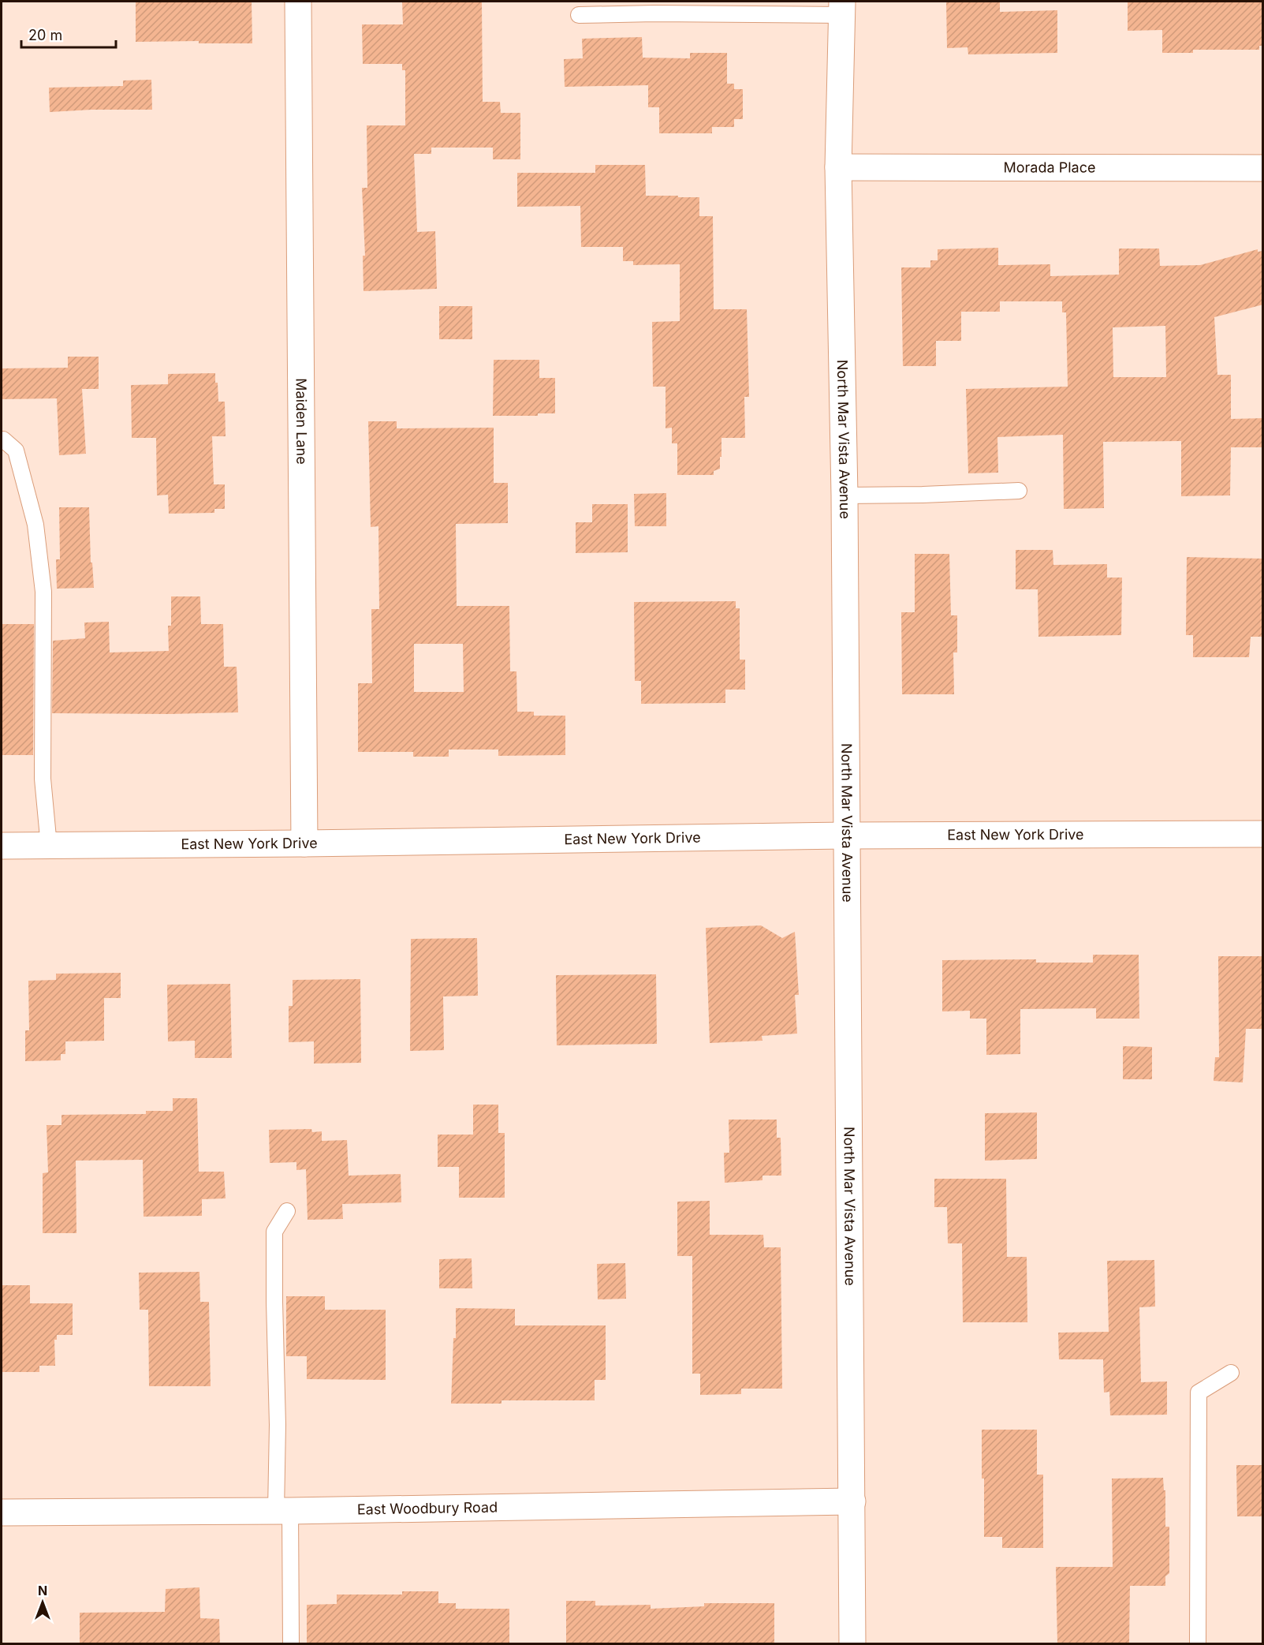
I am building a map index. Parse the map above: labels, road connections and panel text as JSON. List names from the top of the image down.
{
  "streets": {
    "street": [
      "Morada Place",
      "Maiden Lane",
      "North Mar Vista Avenue",
      "East New York Drive",
      "East Woodbury Road"
    ]
  },
  "crossings": [
    ["Morada Place", "North Mar Vista Avenue"],
    ["Maiden Lane", "East New York Drive"],
    ["North Mar Vista Avenue", "East New York Drive"],
    ["North Mar Vista Avenue", "East Woodbury Road"]
  ],
  "scale_bar": "20 m",
  "north": "top"
}
